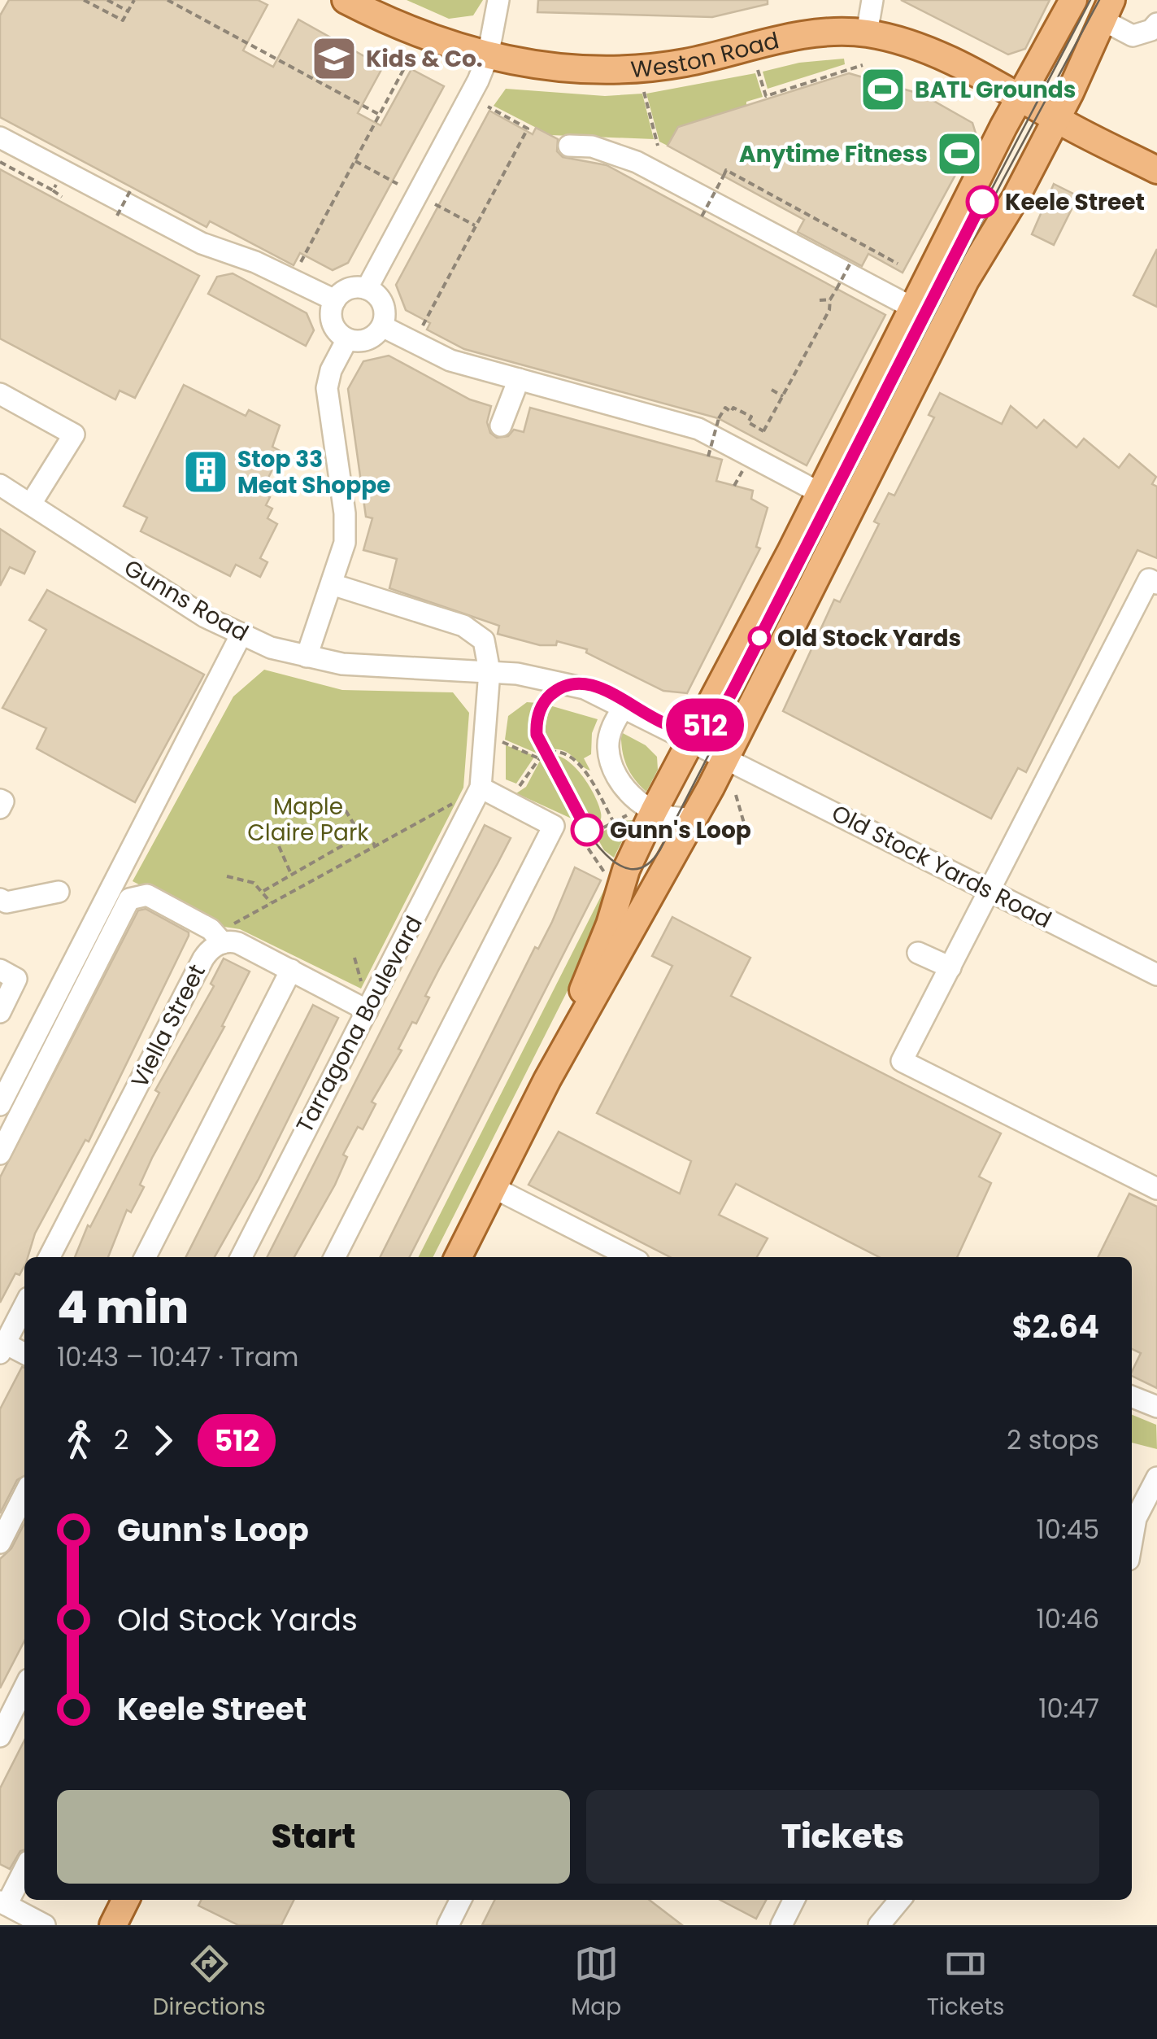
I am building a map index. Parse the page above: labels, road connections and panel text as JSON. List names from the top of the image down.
{
  "streets": {
    "main road": ["Weston Road"],
    "street": [
      "Gunns Road",
      "Old Stock Yards Road",
      "Tarragona Boulevard",
      "Viella Street"
    ]
  },
  "crossings": [
    ["Gunns Road", "Old Stock Yards Road"],
    ["Tarragona Boulevard", "Viella Street"]
  ],
  "parks": ["Maple Claire Park"],
  "places": {
    "school or university": ["Kids & Co."],
    "sports": ["BATL Grounds", "Anytime Fitness"],
    "other": ["Keele Street", "Old Stock Yards", "Gunn's Loop"],
    "building": ["Stop 33 Meat Shoppe"]
  },
  "lines": ["tram line 512"],
  "page": {
    "on_map": "512",
    "heading": ["4 min", "10:43 – 10:47 · Tram", "$2.64"],
    "legs": ["2", "512", "2 stops"],
    "list": [
      {
        "name": "Gunn's Loop",
        "value": "10:45"
      },
      {
        "name": "Old Stock Yards",
        "value": "10:46"
      },
      {
        "name": "Keele Street",
        "value": "10:47"
      }
    ],
    "buttons": ["Start", "Tickets"],
    "tabs": ["Directions", "Map", "Tickets"]
  }
}
